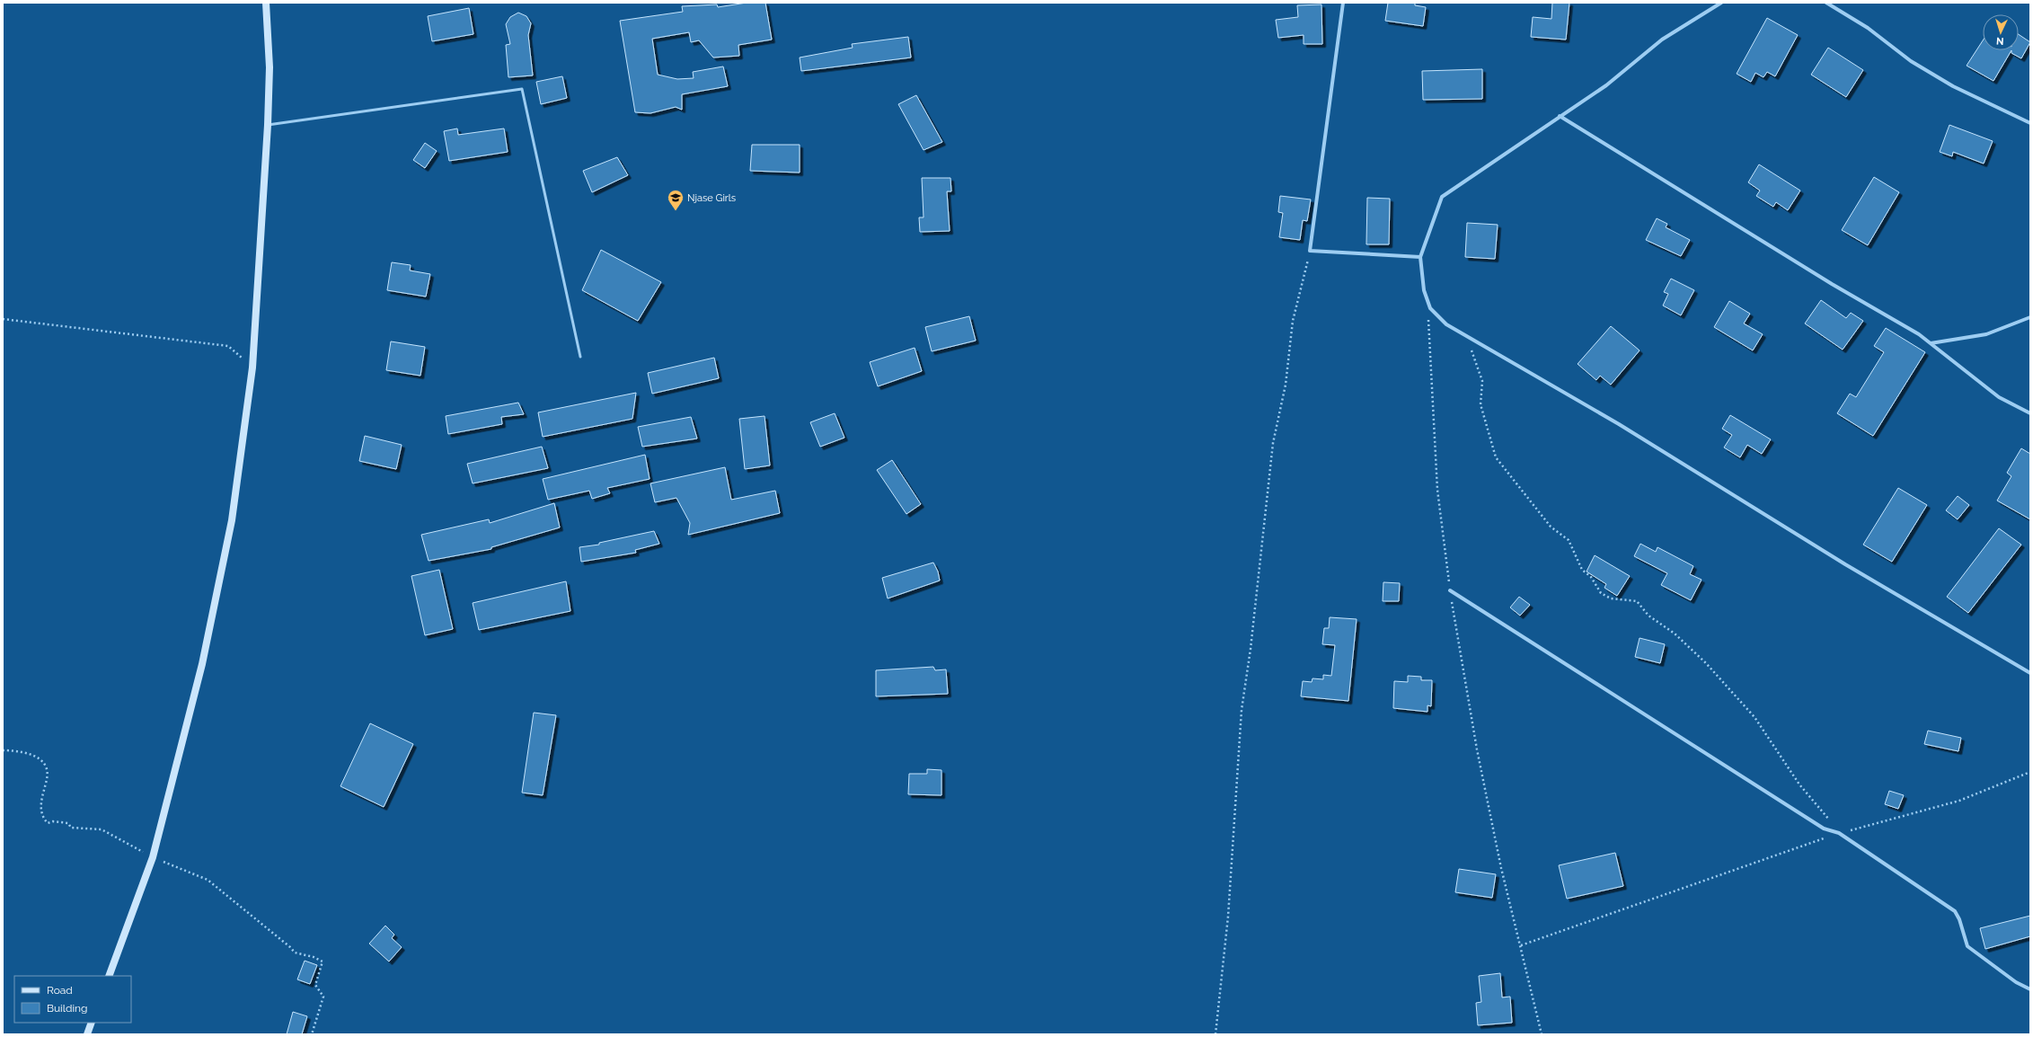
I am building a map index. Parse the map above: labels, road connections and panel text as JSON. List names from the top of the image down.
{
  "places": {
    "school or university": ["Njase Girls"]
  },
  "legend": ["Road", "Building"],
  "north": "bottom"
}
